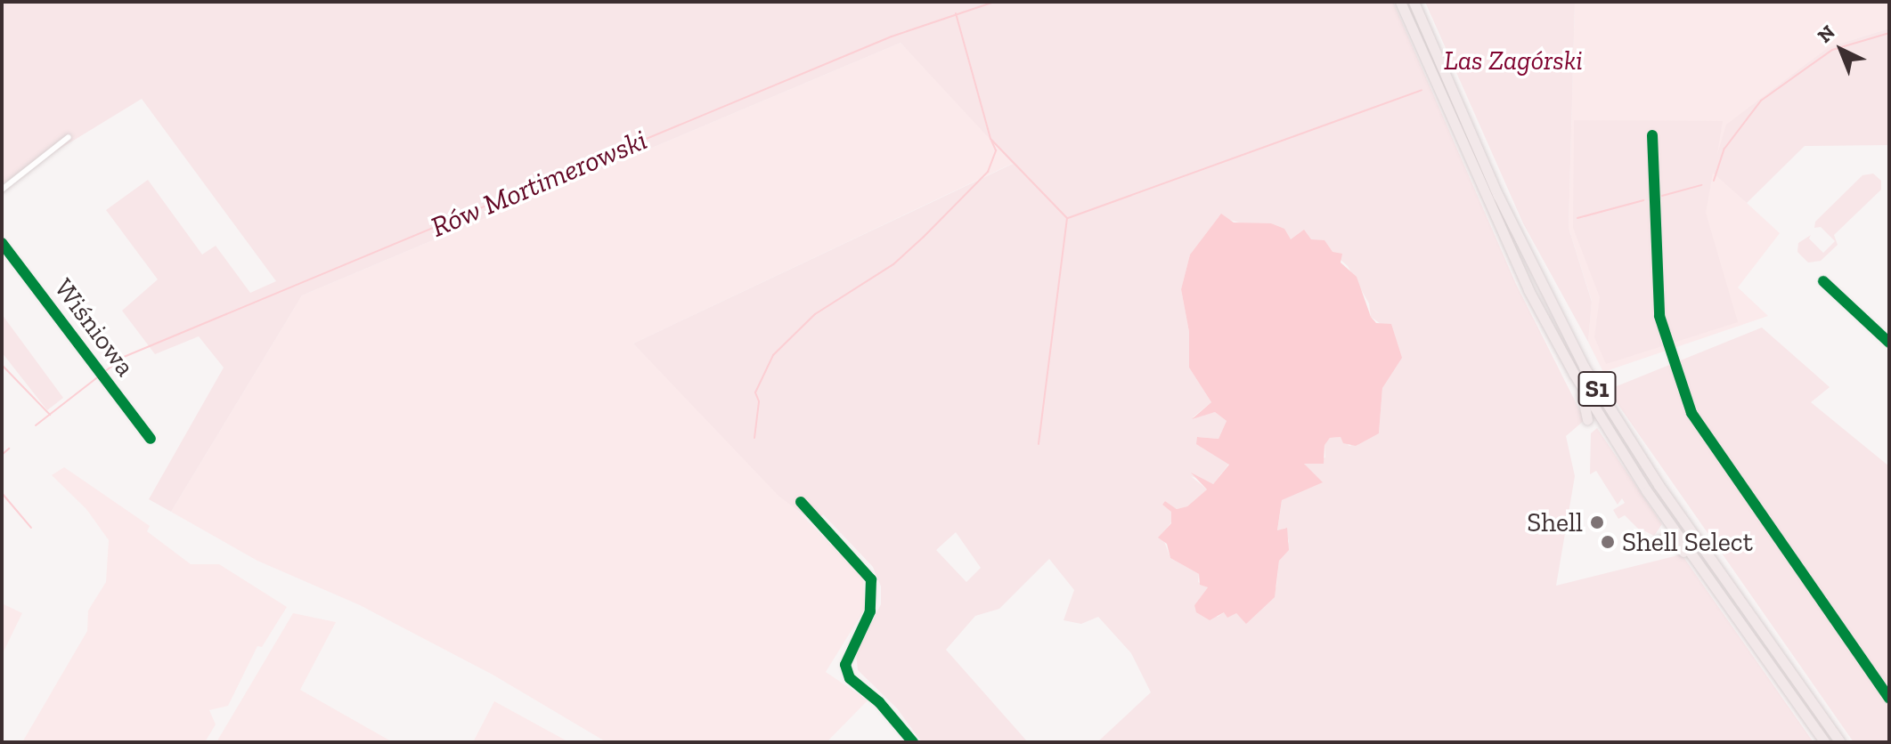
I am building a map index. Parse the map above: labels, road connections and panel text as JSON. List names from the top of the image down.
{
  "streets": {
    "highway": ["S1"],
    "street": ["Wiśniowa"]
  },
  "water": ["Rów Mortimerowski"],
  "parks": ["Las Zagórski"],
  "places": ["Shell", "Shell Select"],
  "north": "top left"
}
